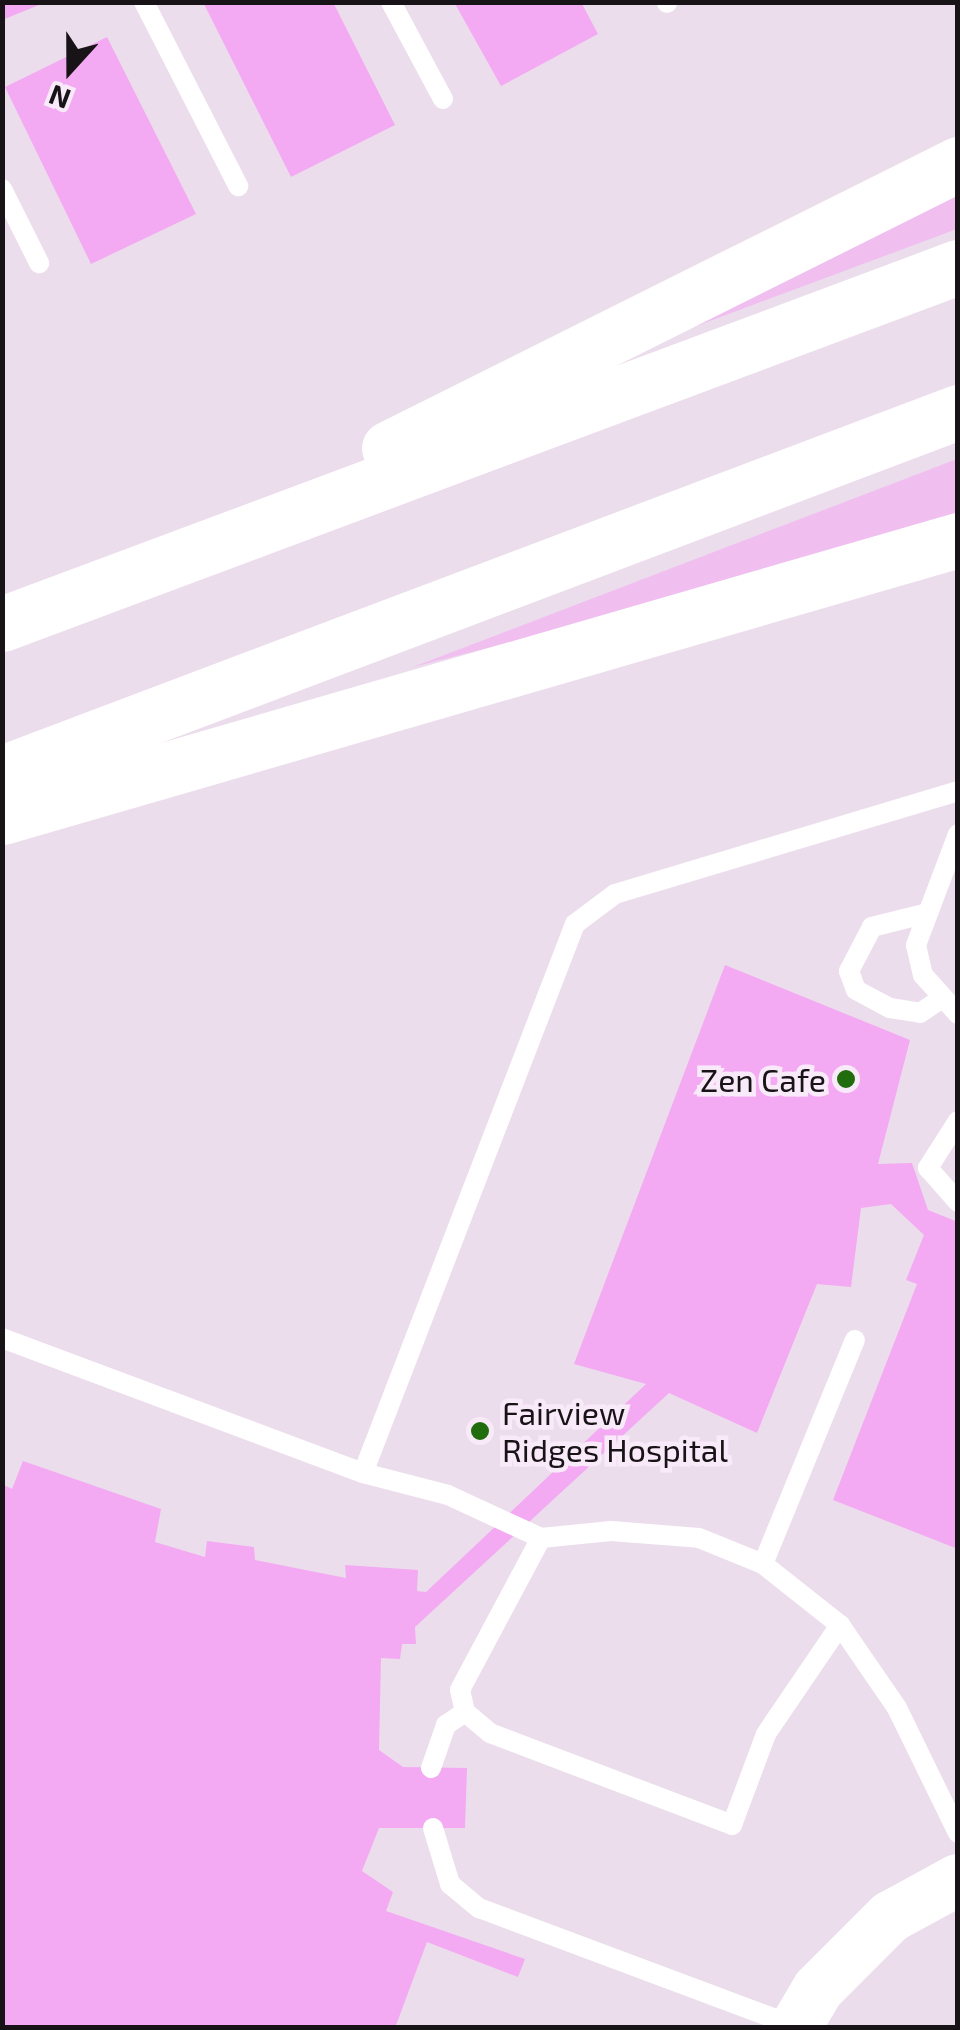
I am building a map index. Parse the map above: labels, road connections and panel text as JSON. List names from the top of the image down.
{
  "places": ["Zen Cafe", "Fairview Ridges Hospital"],
  "north": "bottom"
}
